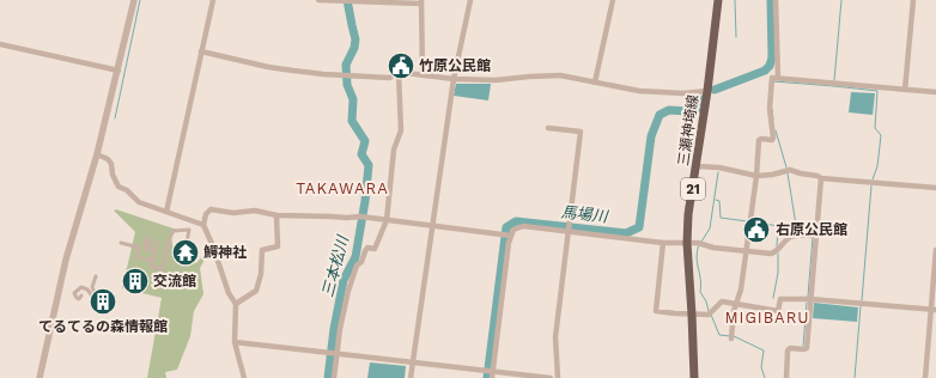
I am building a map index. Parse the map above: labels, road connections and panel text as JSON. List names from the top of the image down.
{
  "streets": {
    "main road": ["三瀬神埼線", "21"]
  },
  "districts": ["TAKAWARA", "MIGIBARU"],
  "water": ["馬場川", "三本松川"],
  "places": {
    "public building": ["竹原公民館", "右原公民館"],
    "temple": ["鰐神社"],
    "building": ["交流館", "てるてるの森情報館"]
  }
}
